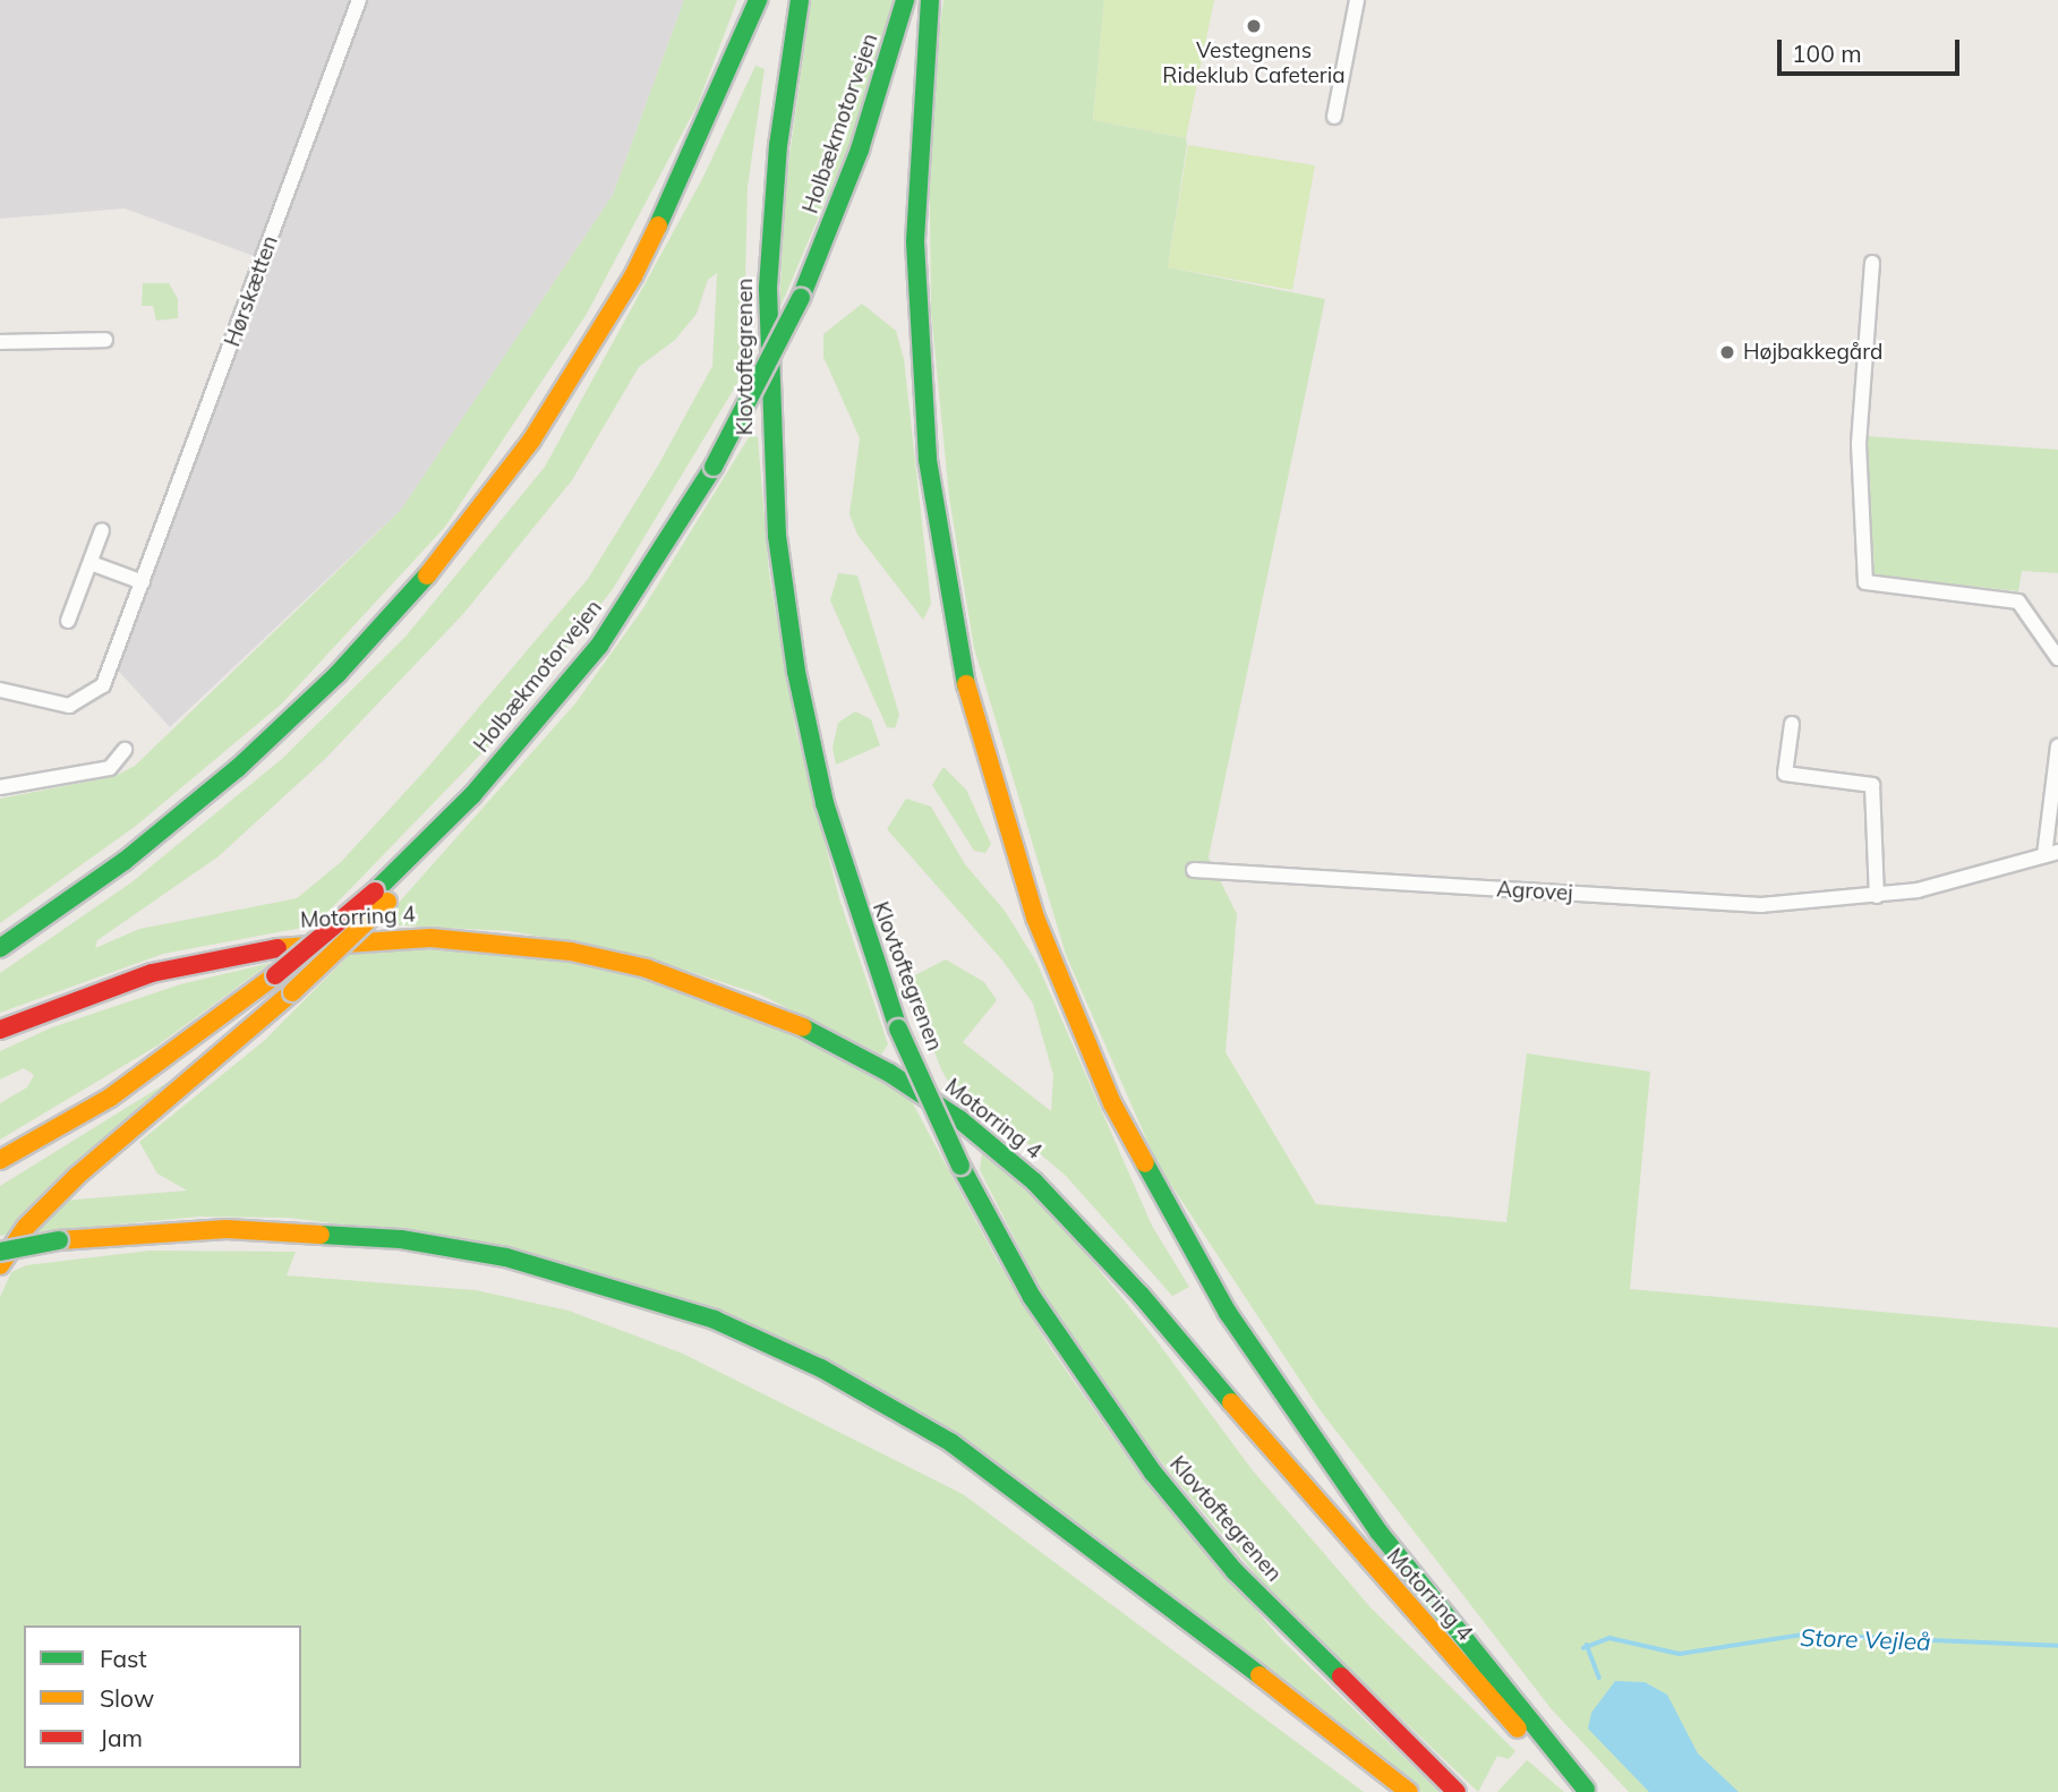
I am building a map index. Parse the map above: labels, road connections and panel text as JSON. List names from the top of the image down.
{
  "streets": {
    "highway": ["Holbækmotorvejen", "Klovtoftegrenen", "Motorring 4"],
    "street": ["Hørskætten", "Agrovej"]
  },
  "water": ["Store Vejleå"],
  "places": ["Vestegnens Rideklub Cafeteria", "Højbakkegård"],
  "legend": ["Fast", "Slow", "Jam"],
  "scale_bar": "100 m"
}
